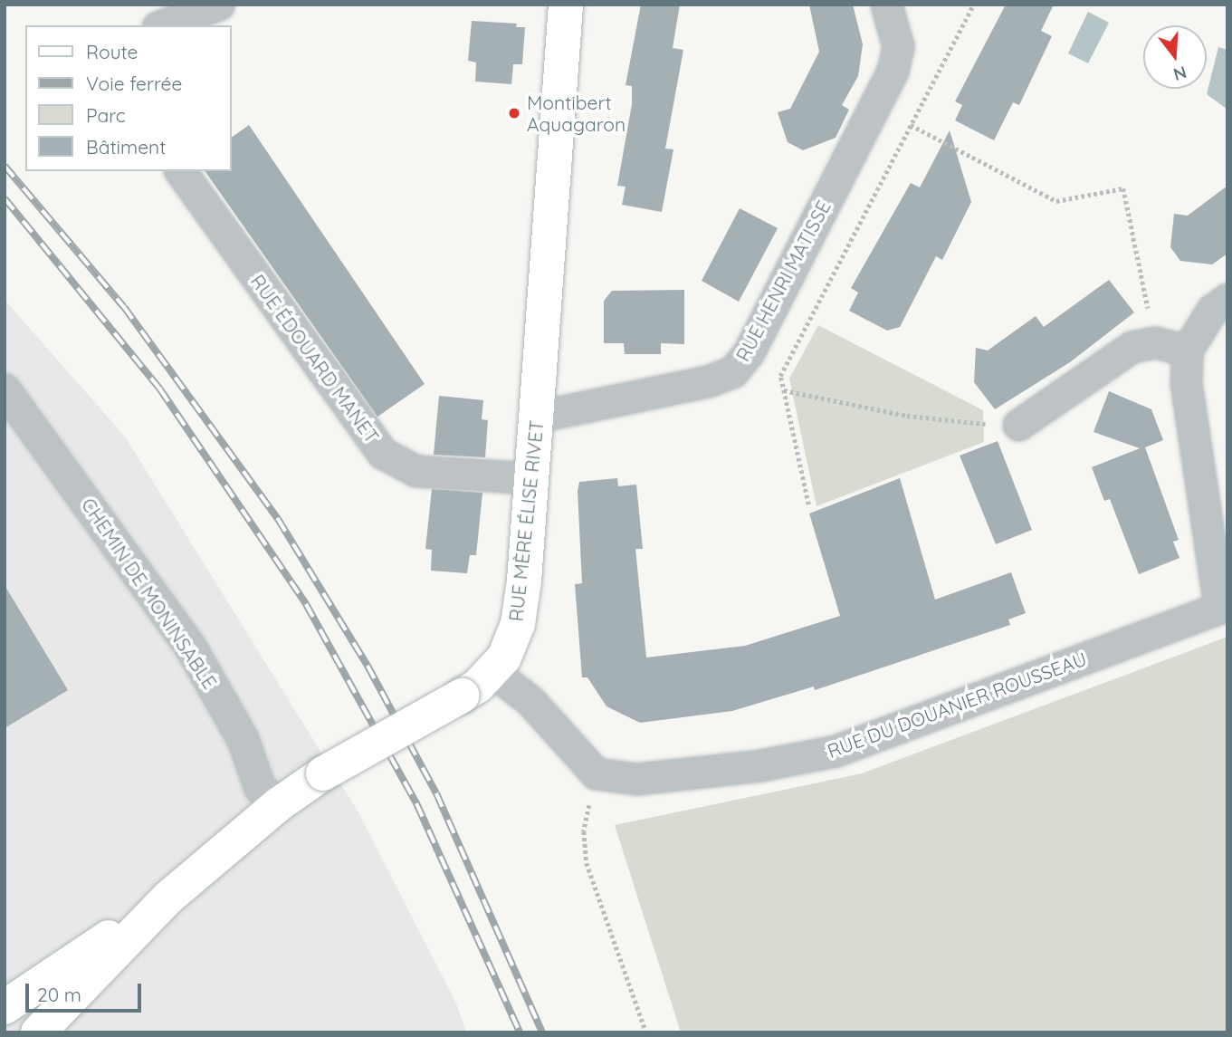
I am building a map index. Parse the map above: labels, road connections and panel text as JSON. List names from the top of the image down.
{
  "streets": {
    "street": [
      "RUE HENRI MATISSE",
      "RUE ÉDOUARD MANET",
      "RUE MÈRE ÉLISE RIVET",
      "CHEMIN DE MONINSABLE",
      "RUE DU DOUANIER ROUSSEAU"
    ]
  },
  "crossings": [
    ["RUE HENRI MATISSE", "RUE MÈRE ÉLISE RIVET"],
    ["RUE ÉDOUARD MANET", "RUE MÈRE ÉLISE RIVET"],
    ["RUE MÈRE ÉLISE RIVET", "CHEMIN DE MONINSABLE"]
  ],
  "places": ["Montibert Aquagaron"],
  "legend": [
    "Route",
    "Voie ferrée",
    "Parc",
    "Bâtiment"
  ],
  "scale_bar": "20 m",
  "north": "bottom"
}
